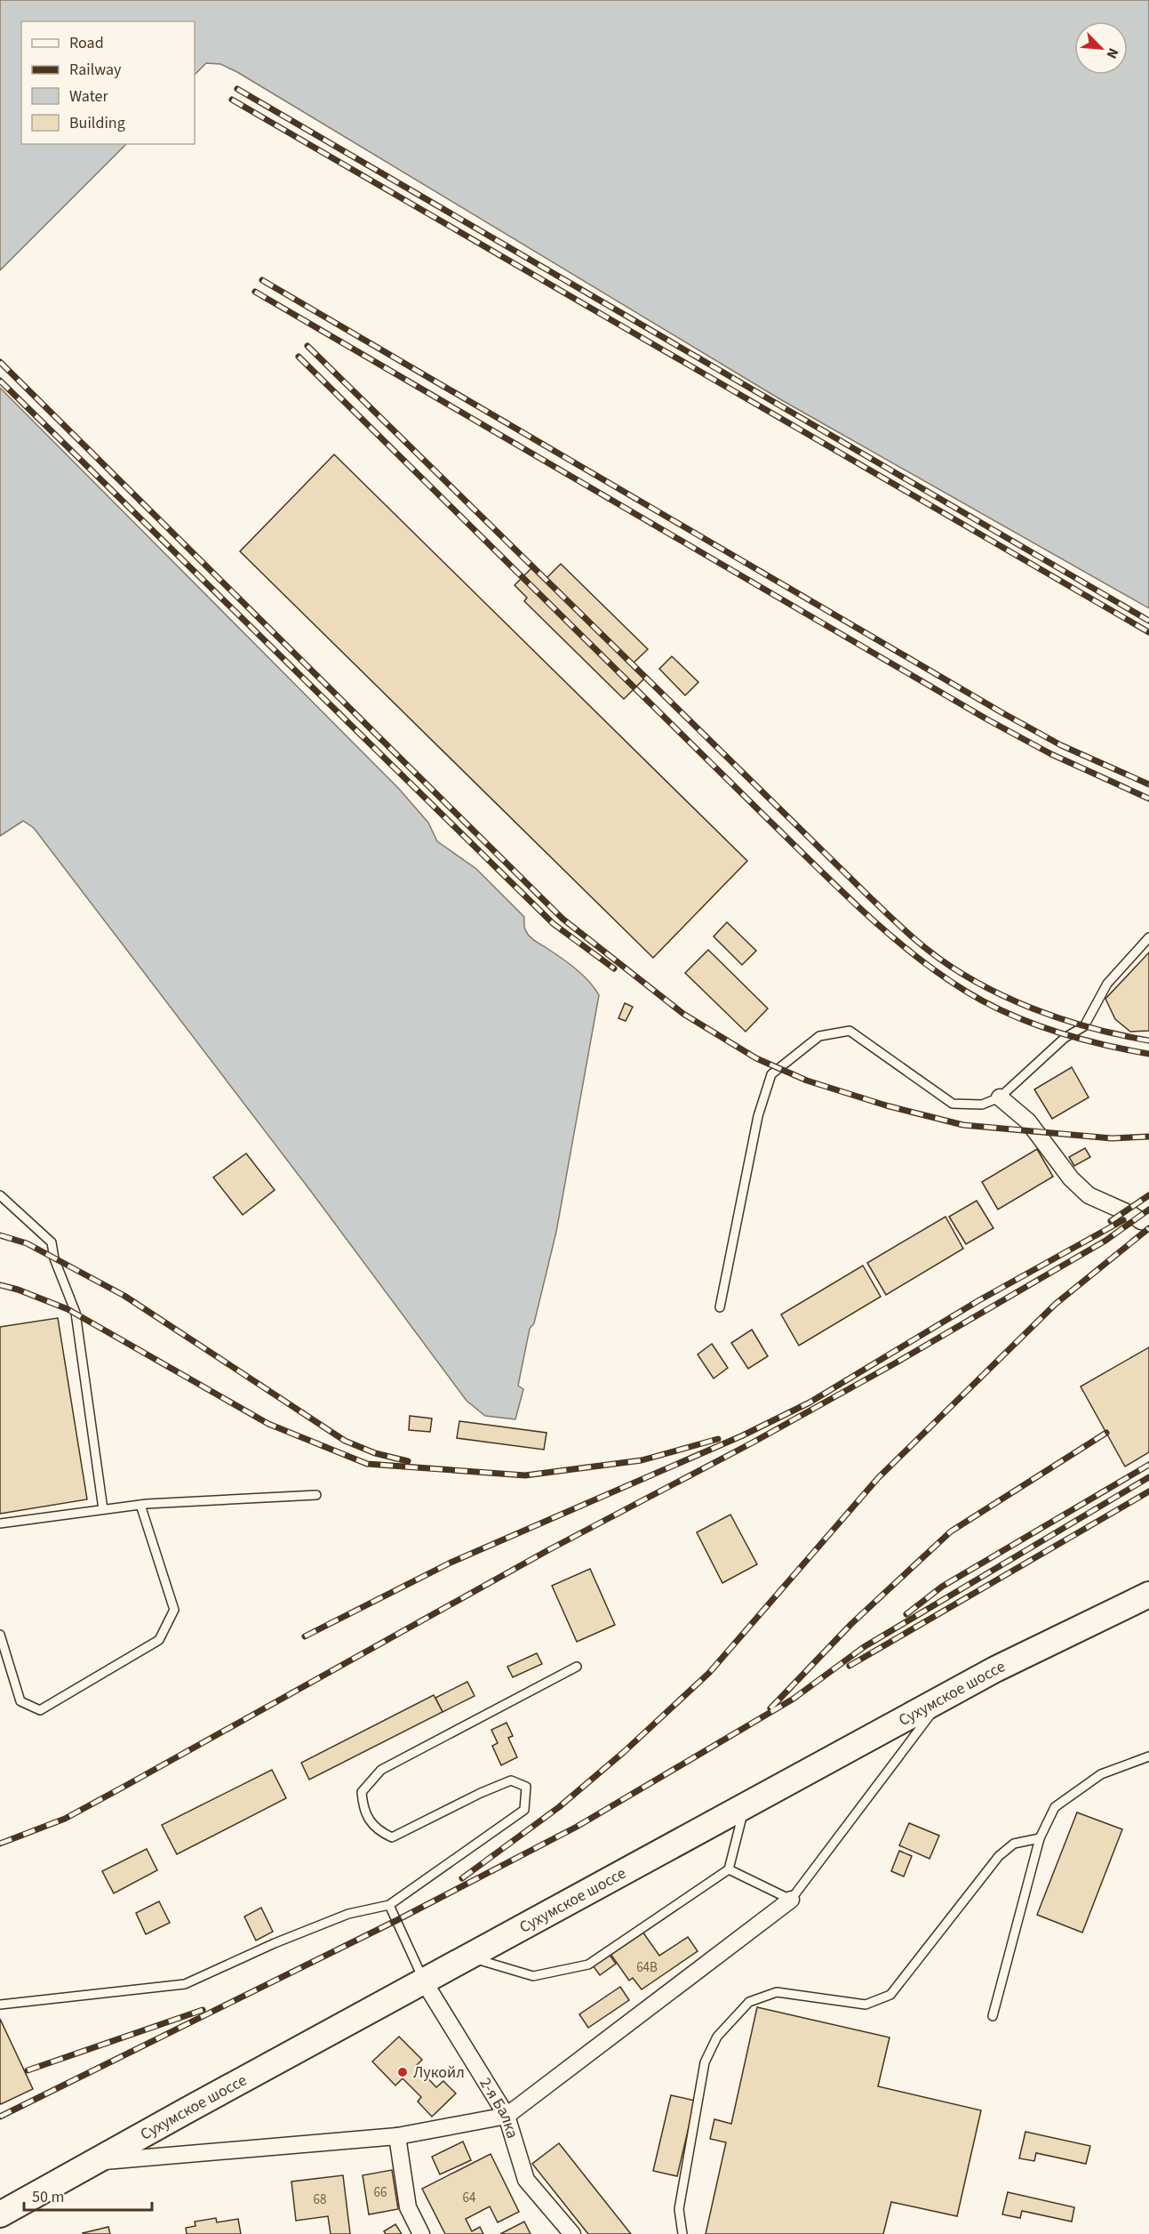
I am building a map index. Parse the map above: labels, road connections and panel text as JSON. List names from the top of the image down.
{
  "streets": {
    "highway": ["Сухумское шоссе"],
    "street": ["2-я Балка"]
  },
  "crossings": [
    ["Сухумское шоссе", "2-я Балка"]
  ],
  "places": ["Лукойл"],
  "house_numbers": [
    "64В",
    "66",
    "64",
    "68"
  ],
  "legend": [
    "Road",
    "Railway",
    "Water",
    "Building"
  ],
  "scale_bar": "50 m",
  "north": "bottom right"
}
